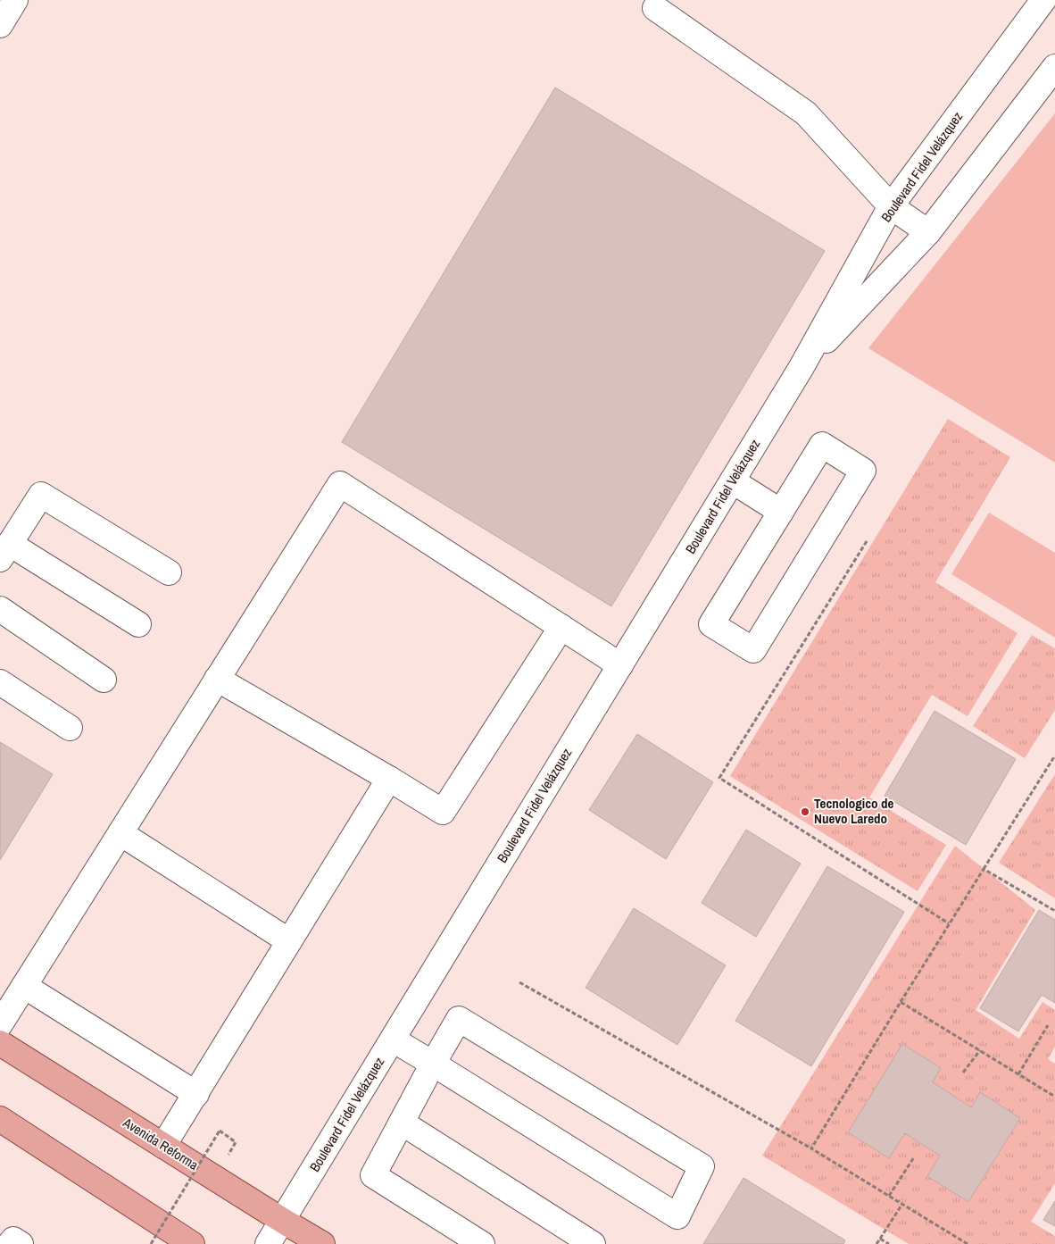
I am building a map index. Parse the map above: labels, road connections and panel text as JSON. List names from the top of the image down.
{
  "streets": {
    "main road": ["Avenida Reforma"],
    "street": ["Boulevard Fidel Velázquez"]
  },
  "crossings": [
    ["Boulevard Fidel Velázquez", "Avenida Reforma"]
  ],
  "places": ["Tecnologico de Nuevo Laredo"]
}
